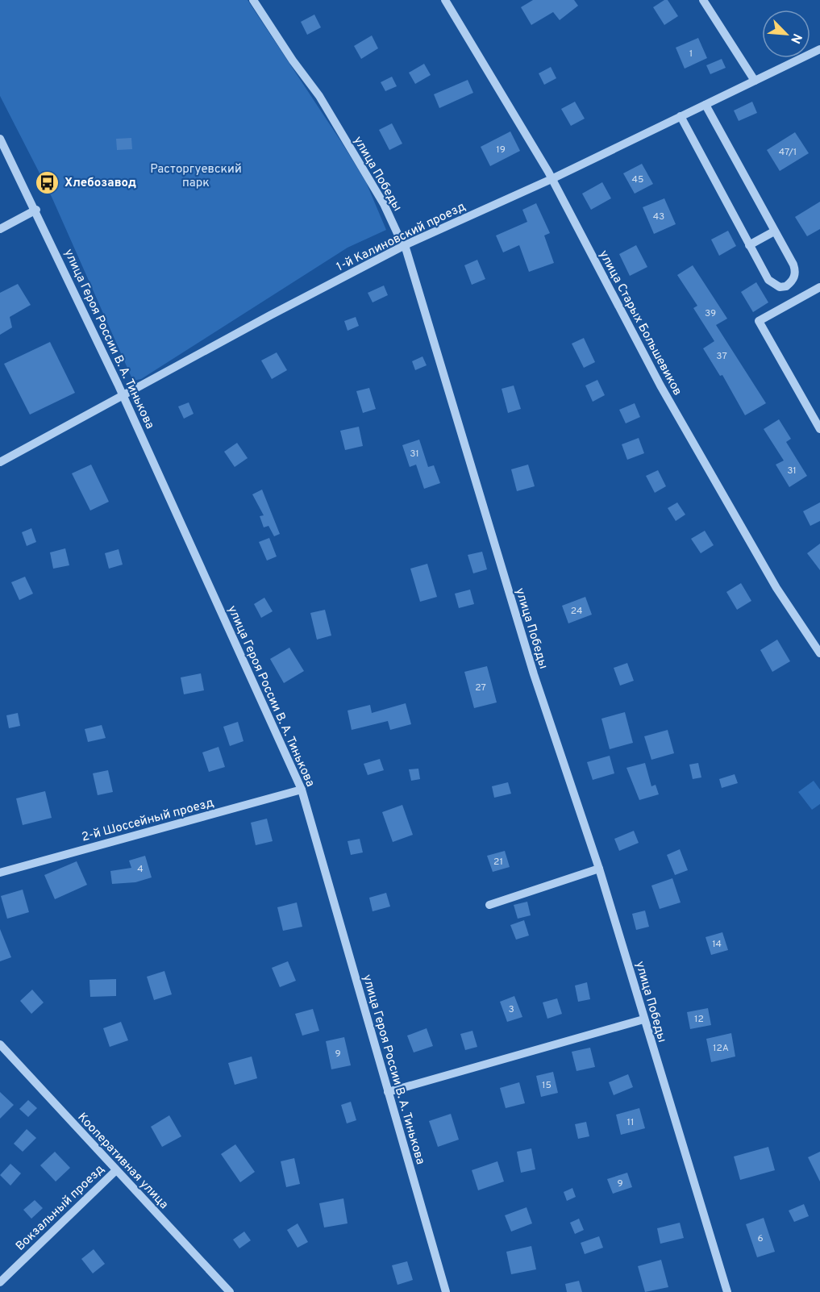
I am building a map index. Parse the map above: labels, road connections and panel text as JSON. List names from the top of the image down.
{
  "streets": {
    "street": [
      "улица Победы",
      "1-й Калиновский проезд",
      "улица Старых Большевиков",
      "улица Героя России В. А. Тинькова",
      "2-й Шоссейный проезд",
      "Кооперативная улица",
      "Вокзальный проезд"
    ]
  },
  "crossings": [
    ["улица Победы", "1-й Калиновский проезд"],
    ["1-й Калиновский проезд", "улица Старых Большевиков"],
    ["1-й Калиновский проезд", "улица Героя России В. А. Тинькова"],
    ["улица Героя России В. А. Тинькова", "2-й Шоссейный проезд"],
    ["Кооперативная улица", "Вокзальный проезд"]
  ],
  "parks": ["Расторгуевский парк"],
  "places": {
    "bus stop": ["Хлебозавод"]
  },
  "house_numbers": [
    "1",
    "19",
    "47/1",
    "45",
    "43",
    "39",
    "37",
    "31",
    "31",
    "24",
    "27",
    "21",
    "4",
    "14",
    "3",
    "12",
    "12А",
    "9",
    "15",
    "11",
    "9",
    "6"
  ],
  "north": "bottom right"
}
